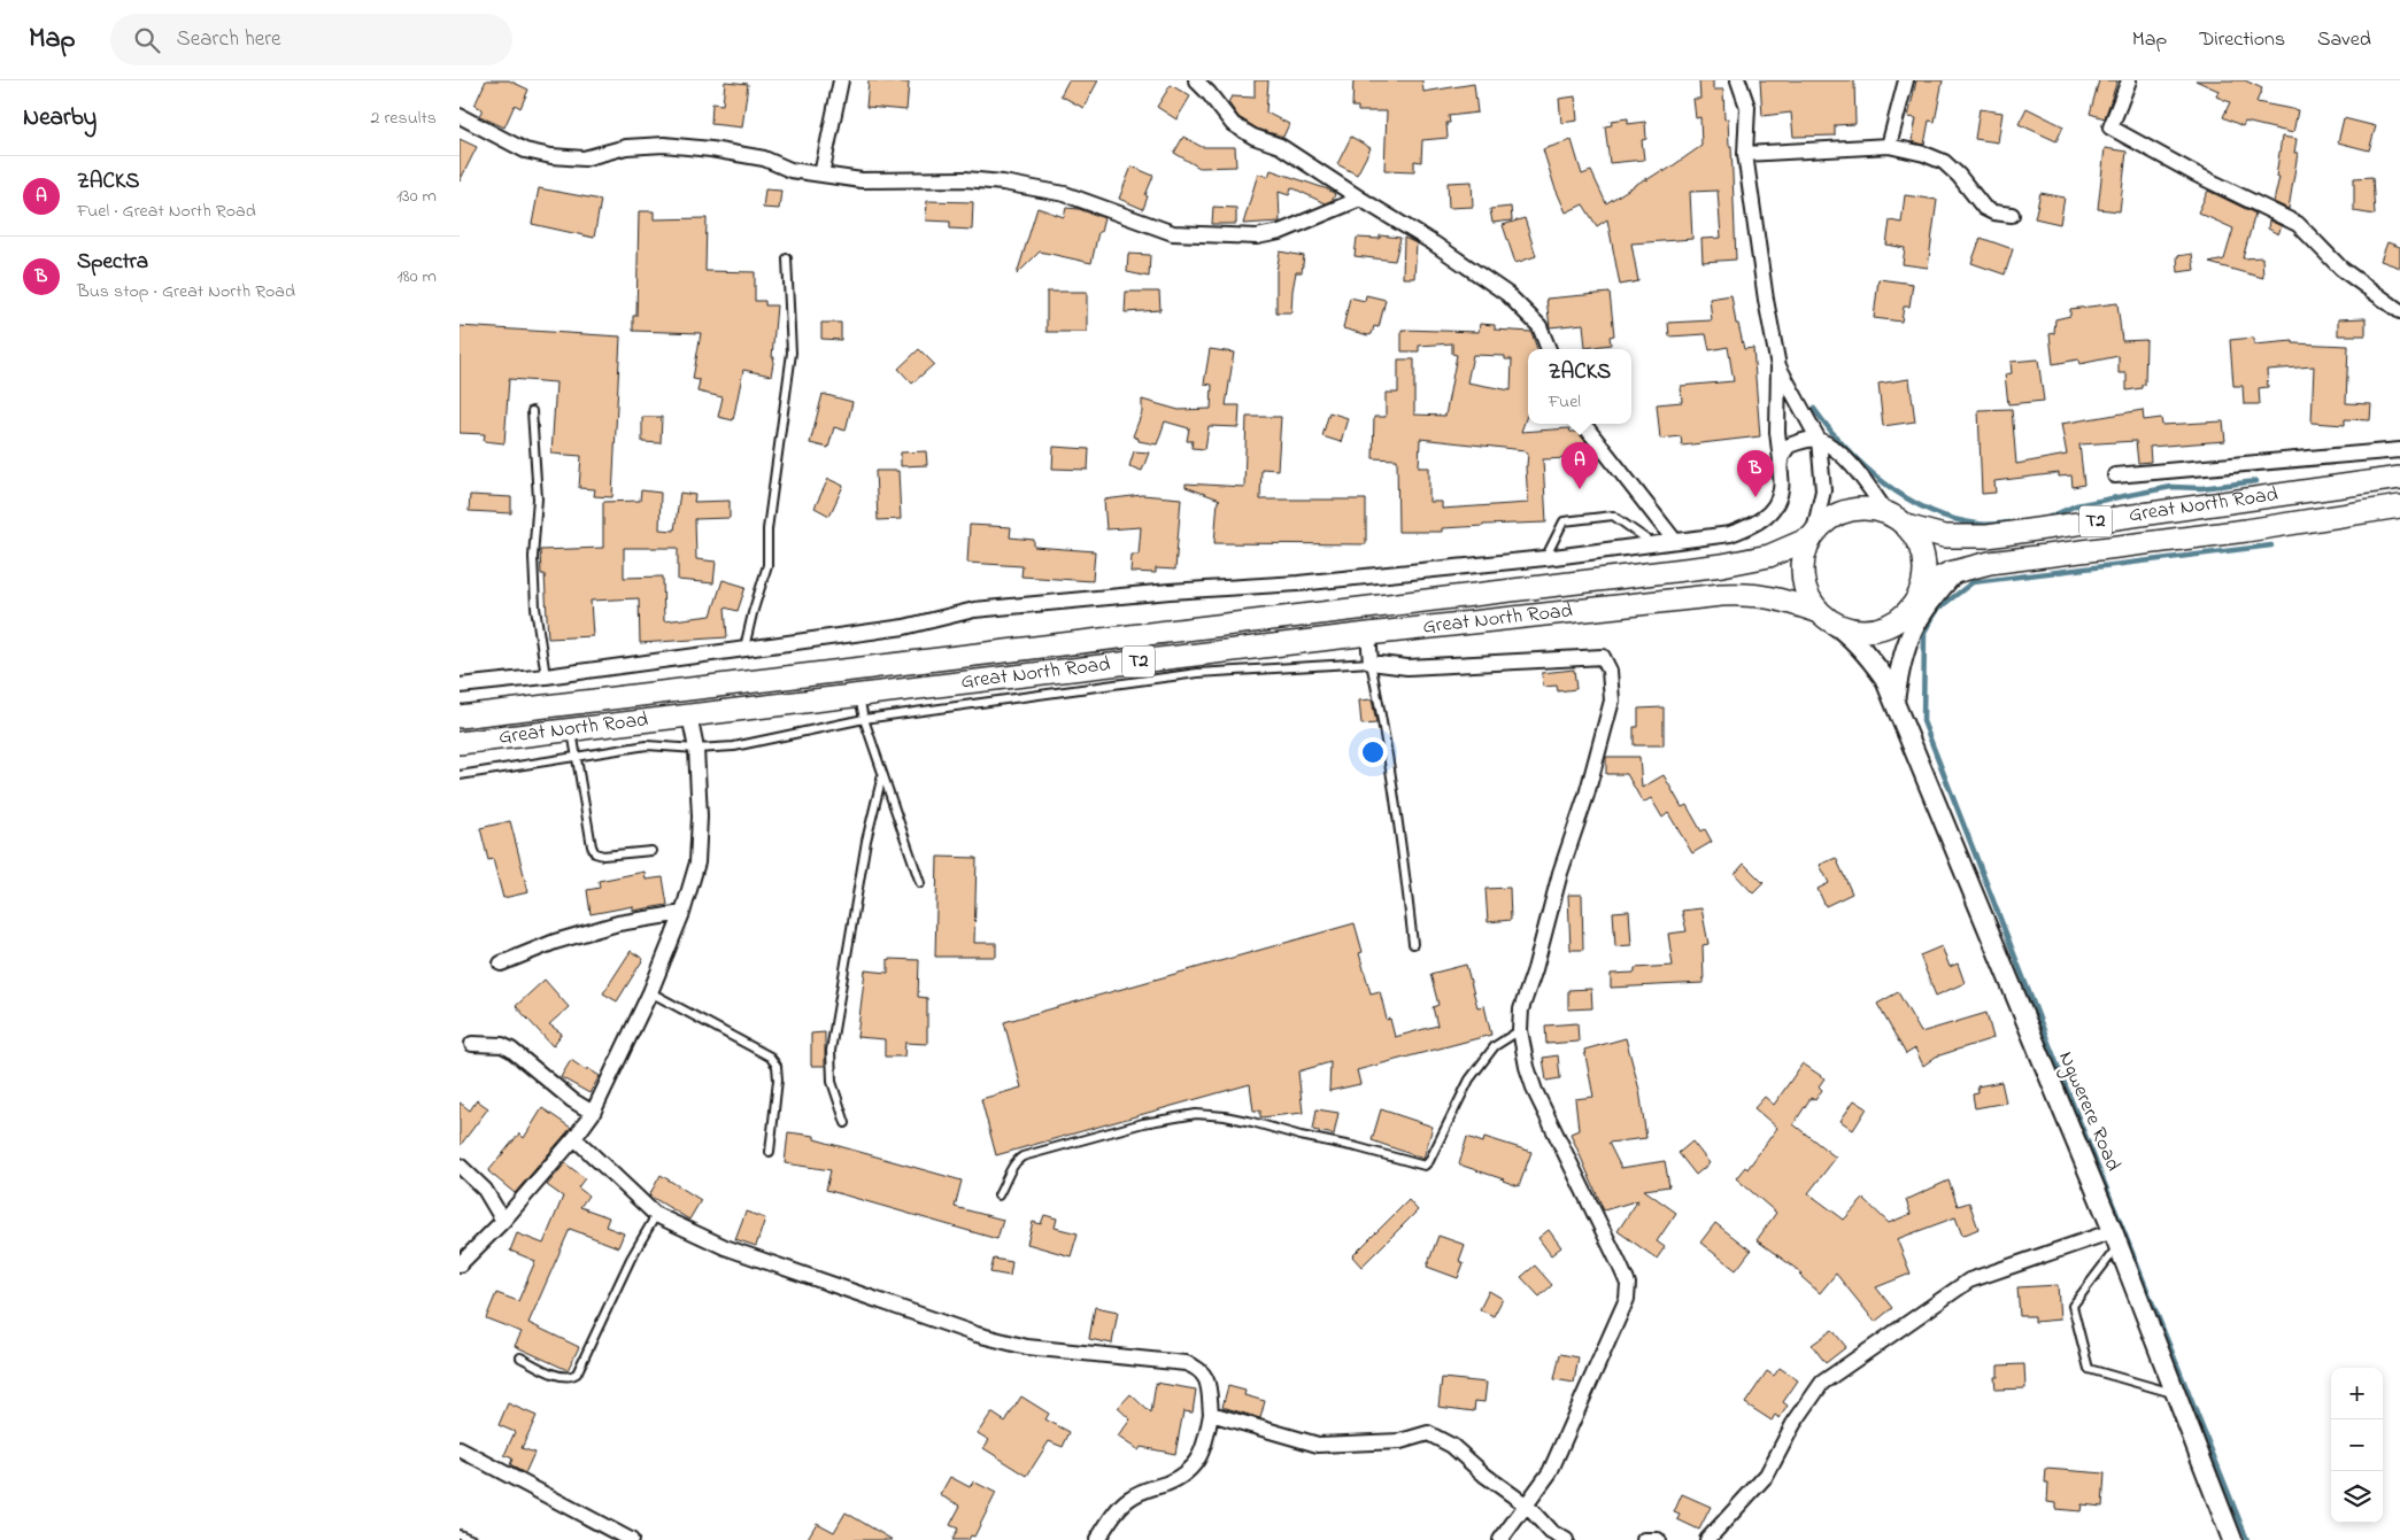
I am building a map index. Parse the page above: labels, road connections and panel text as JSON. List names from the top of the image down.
{
  "streets": {
    "main road": ["Great North Road", "T2", "Ngwerere Road"]
  },
  "crossings": [
    ["Great North Road", "Ngwerere Road"]
  ],
  "page": {
    "header": "Map",
    "search": "Search here",
    "nav": ["Map", "Directions", "Saved"],
    "heading": ["Nearby", "2 results"],
    "list": [
      {
        "mark": "A",
        "name": "ZACKS",
        "note": "Fuel · Great North Road",
        "value": "130 m"
      },
      {
        "mark": "B",
        "name": "Spectra",
        "note": "Bus stop · Great North Road",
        "value": "180 m"
      }
    ],
    "popup": ["ZACKS", "Fuel"],
    "pins": ["A", "B"],
    "map_buttons": ["+", "−"]
  }
}
